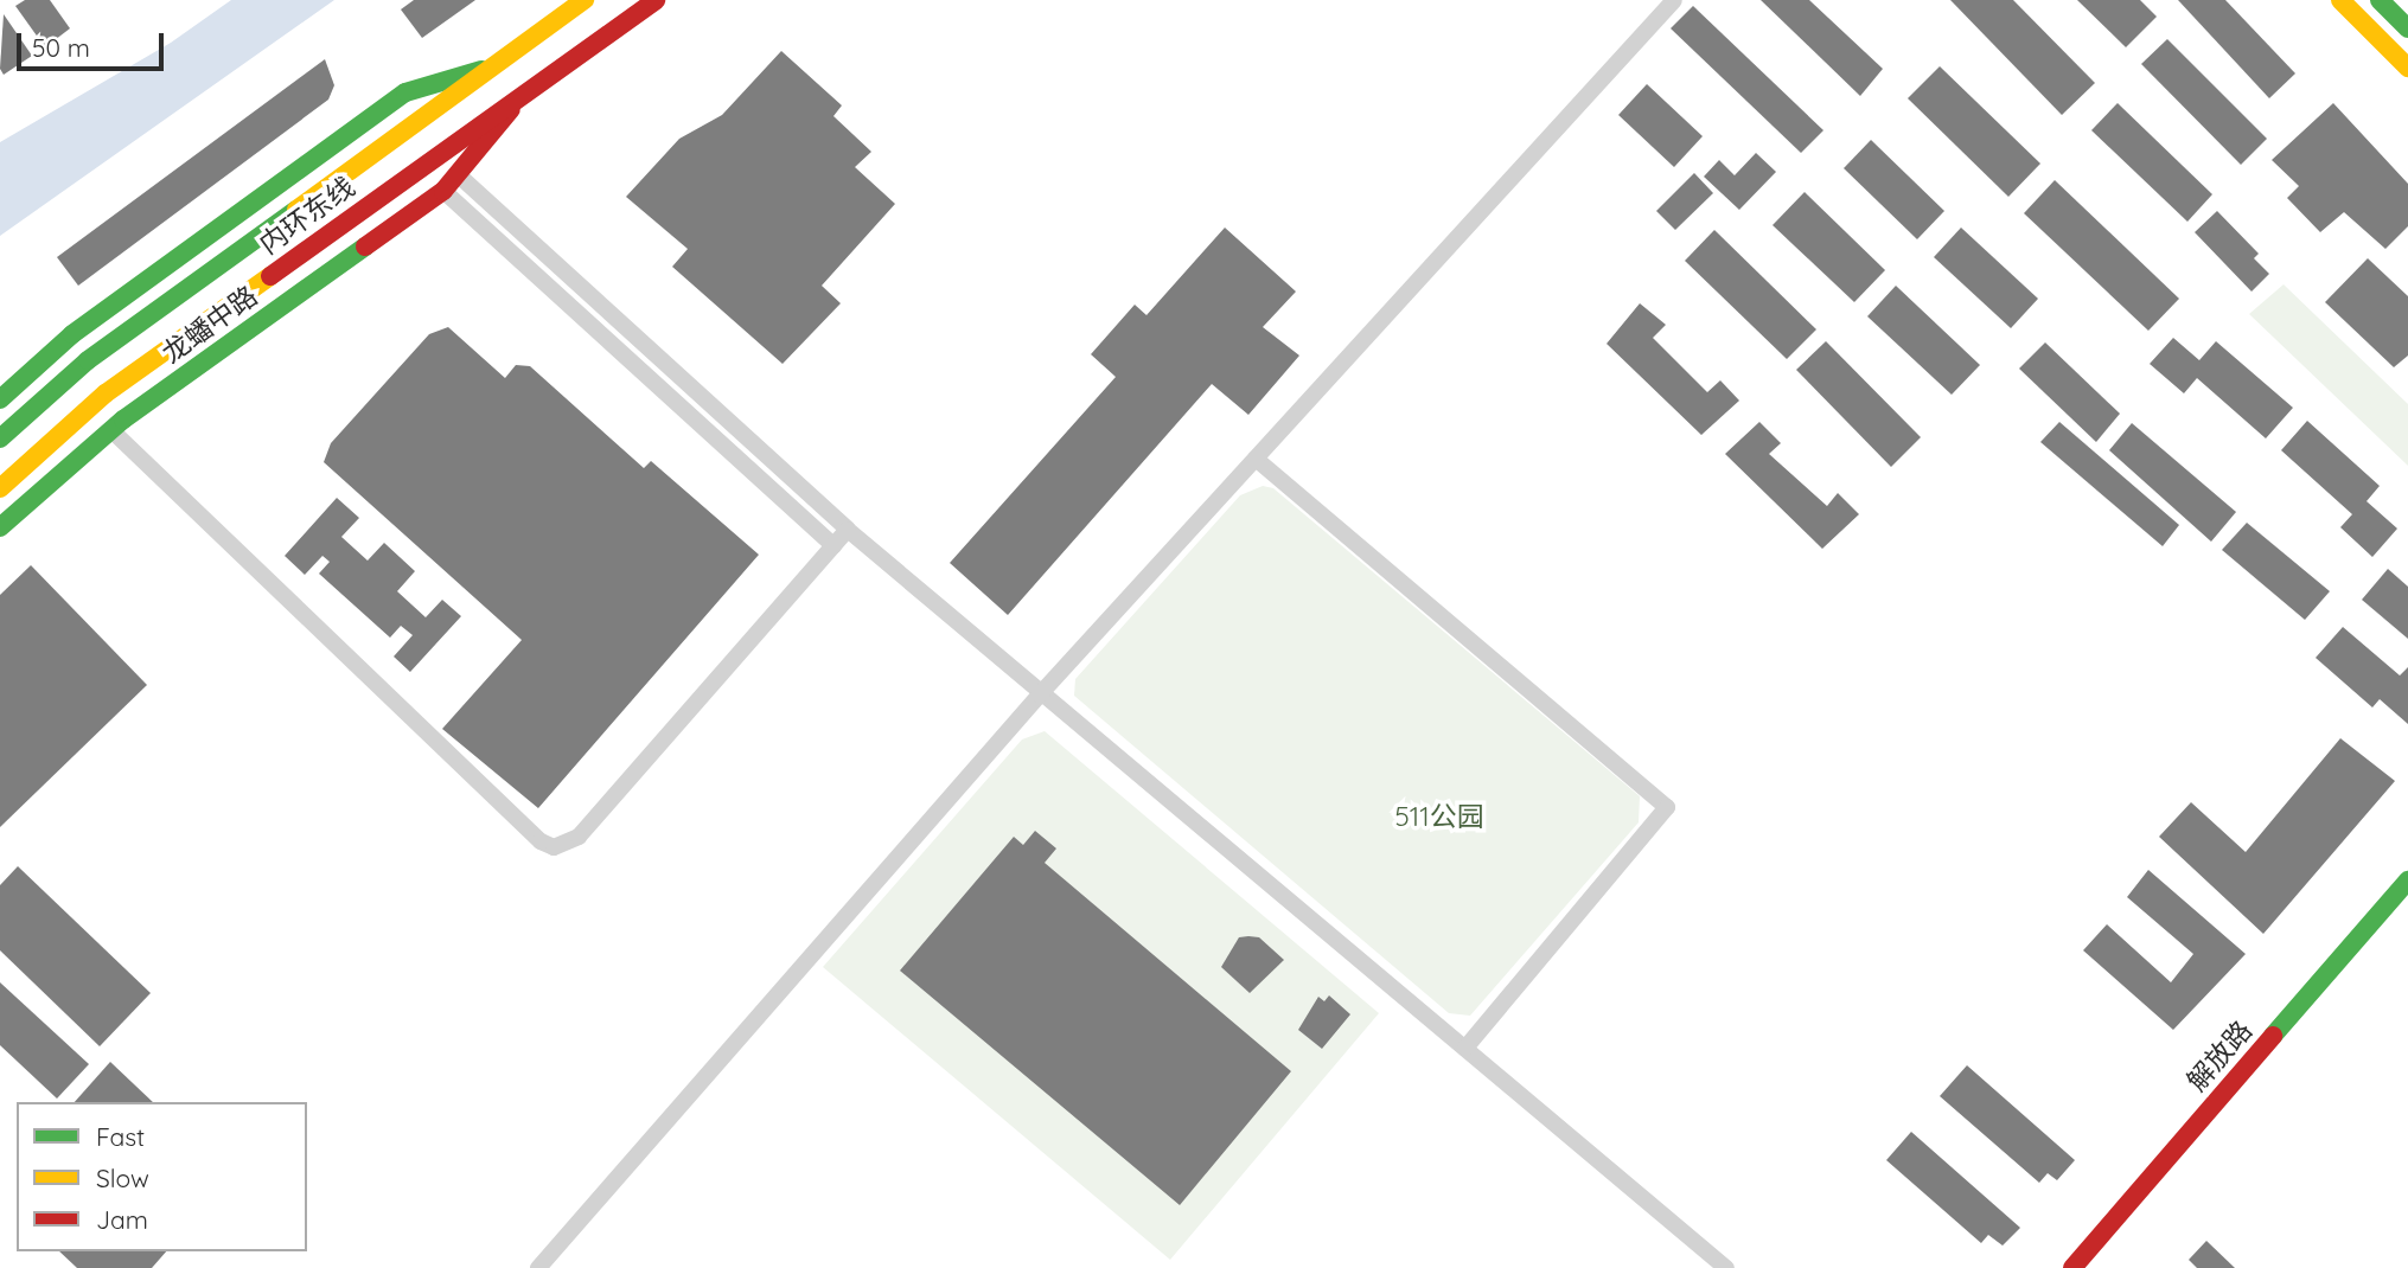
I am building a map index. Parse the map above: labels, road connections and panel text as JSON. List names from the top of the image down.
{
  "streets": {
    "main road": ["内环东线", "龙蟠中路", "解放路"]
  },
  "crossings": [
    ["内环东线", "龙蟠中路"]
  ],
  "parks": ["511公园"],
  "legend": ["Fast", "Slow", "Jam"],
  "scale_bar": "50 m"
}
